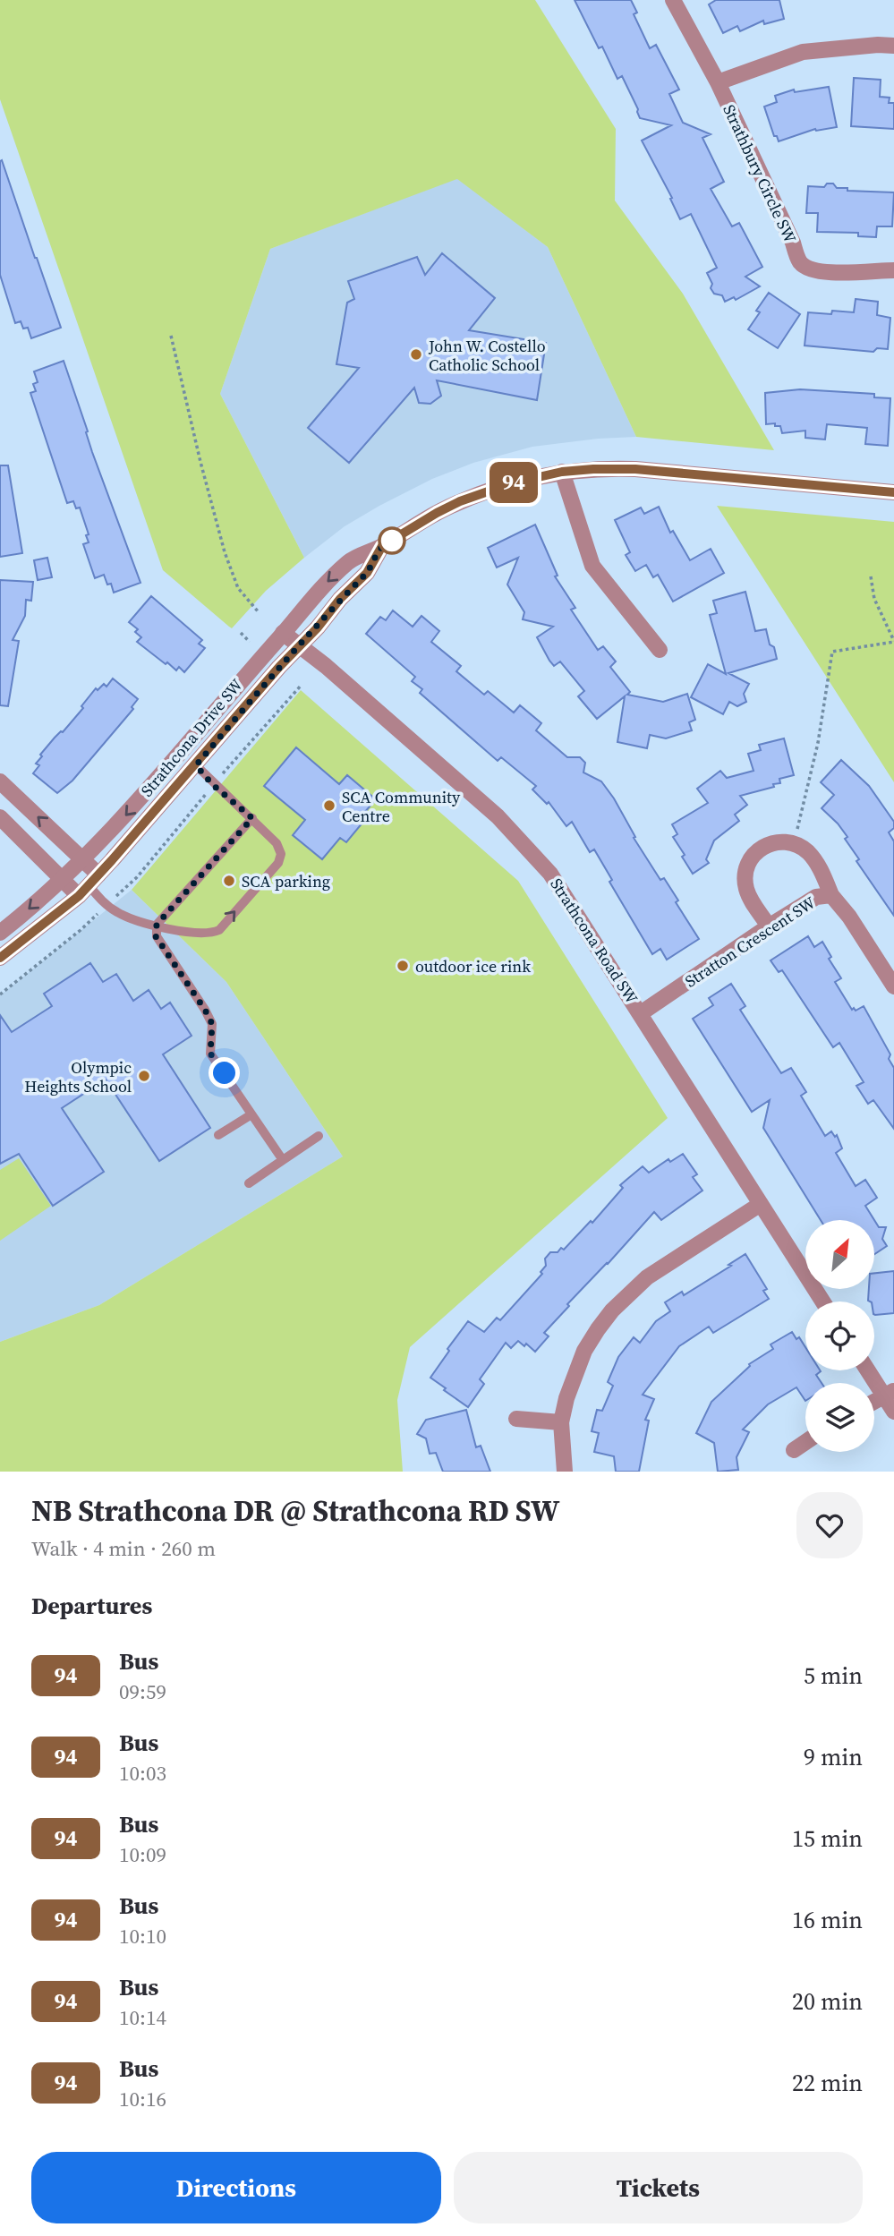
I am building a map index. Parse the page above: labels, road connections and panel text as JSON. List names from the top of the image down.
{
  "streets": {
    "street": [
      "Strathbury Circle SW",
      "Strathcona Drive SW",
      "Strathcona Road SW",
      "Stratton Crescent SW"
    ]
  },
  "crossings": [
    ["Strathcona Drive SW", "Strathcona Road SW"],
    ["Strathcona Road SW", "Stratton Crescent SW"]
  ],
  "places": [
    "John W. Costello Catholic School",
    "SCA Community Centre",
    "SCA parking",
    "outdoor ice rink",
    "Olympic Heights School"
  ],
  "lines": ["bus line 94"],
  "north": "top right",
  "page": {
    "on_map": "94",
    "heading": [
      ["NB Strathcona DR @ Strathcona RD SW", "Walk · 4 min · 260 m"],
      "Departures"
    ],
    "list": [
      {
        "mark": "94",
        "name": "Bus",
        "note": "09:59",
        "value": "5 min"
      },
      {
        "mark": "94",
        "name": "Bus",
        "note": "10:03",
        "value": "9 min"
      },
      {
        "mark": "94",
        "name": "Bus",
        "note": "10:09",
        "value": "15 min"
      },
      {
        "mark": "94",
        "name": "Bus",
        "note": "10:10",
        "value": "16 min"
      },
      {
        "mark": "94",
        "name": "Bus",
        "note": "10:14",
        "value": "20 min"
      },
      {
        "mark": "94",
        "name": "Bus",
        "note": "10:16",
        "value": "22 min"
      }
    ],
    "buttons": ["Directions", "Tickets"]
  }
}
